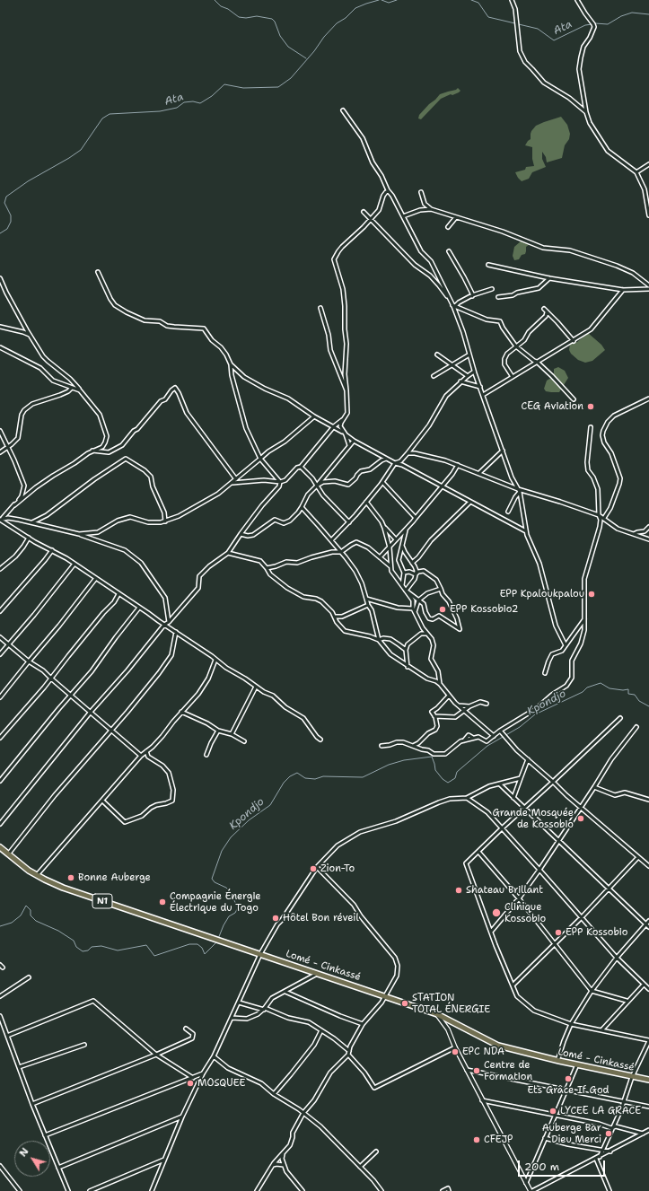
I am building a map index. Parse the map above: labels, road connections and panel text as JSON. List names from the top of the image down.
{
  "streets": {
    "highway": ["N1", "Lomé - Cinkassé"]
  },
  "water": ["Ata", "Kpondjo"],
  "places": [
    "CEG Aviation",
    "EPP Kpaloukpalou",
    "EPP Kossobio2",
    "Grande Mosquée de Kossobio",
    "Zion-To",
    "Bonne Auberge",
    "Shateau Brillant",
    "Compagnie Énergie Électrique du Togo",
    "Clinique Kossobio",
    "Hôtel Bon réveil",
    "EPP Kossobio",
    "STATION TOTAL ÉNERGIE",
    "EPC NDA",
    "Centre de Formation",
    "Ets Grâce If God",
    "MOSQUEE",
    "LYCEE LA GRACE",
    "Auberge Bar Dieu Merci",
    "CFEJP"
  ],
  "scale_bar": "200 m",
  "north": "top left"
}
